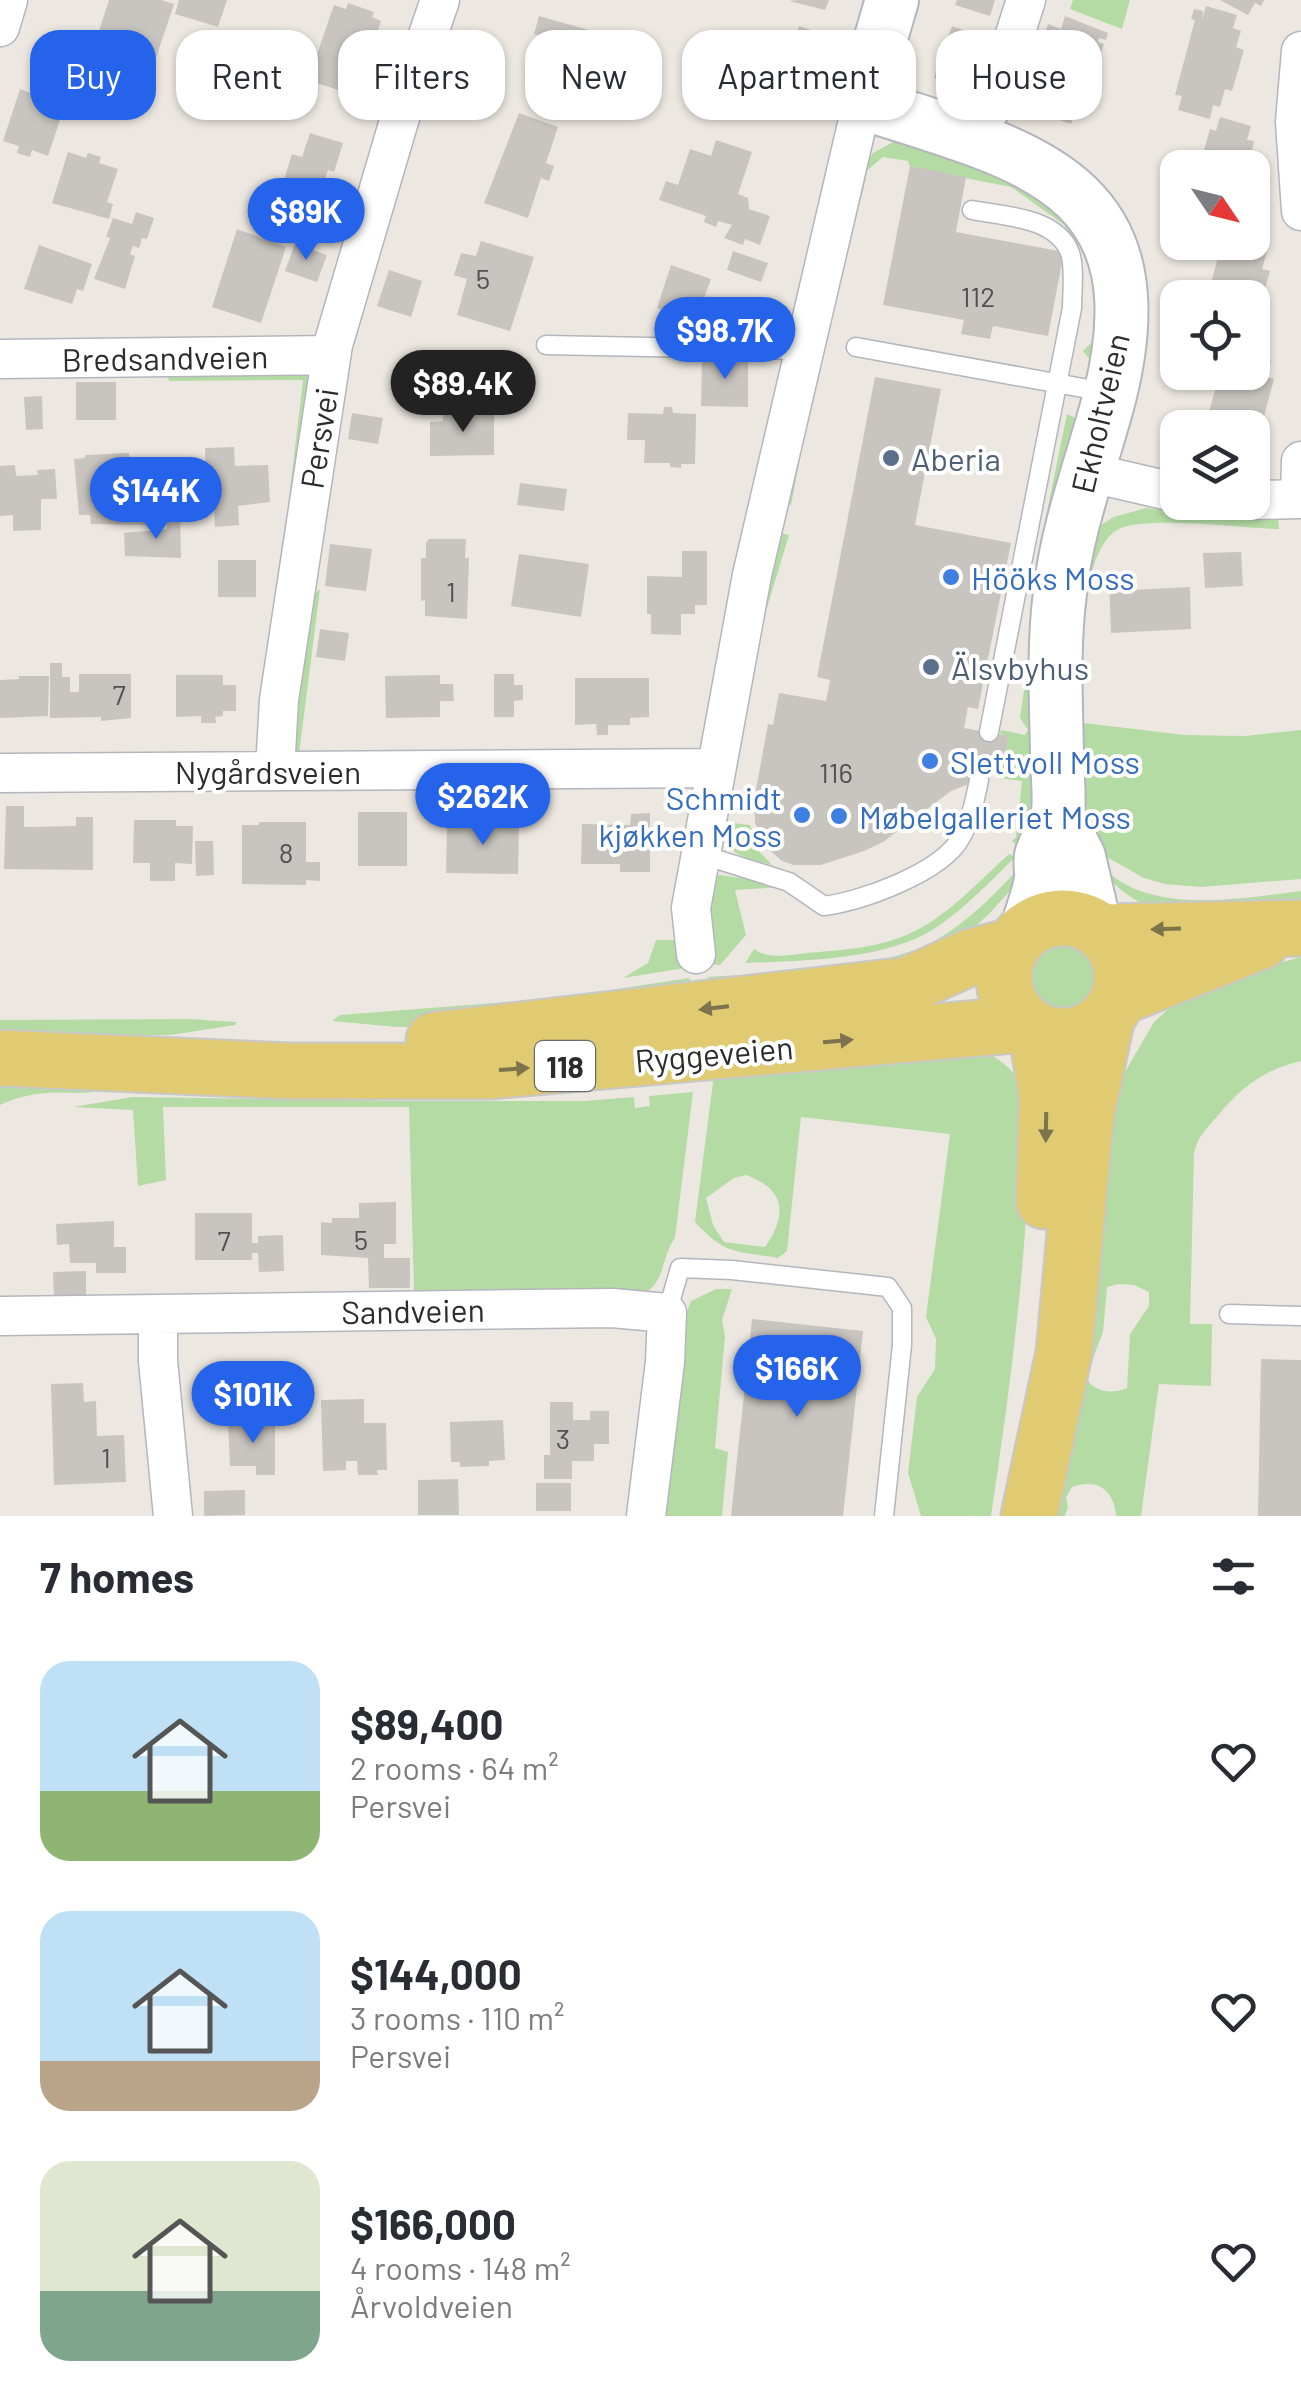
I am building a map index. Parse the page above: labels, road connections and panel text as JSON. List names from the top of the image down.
{
  "streets": {
    "main road": ["Ryggeveien", "118"],
    "street": [
      "Bredsandveien",
      "Ekholtveien",
      "Persvei",
      "Nygårdsveien",
      "Sandveien"
    ]
  },
  "crossings": [
    ["Bredsandveien", "Persvei"],
    ["Ekholtveien", "Ryggeveien"],
    ["Ekholtveien", "118"],
    ["Persvei", "Nygårdsveien"],
    ["Ryggeveien", "118"]
  ],
  "places": [
    "Aberia",
    "Hööks Moss",
    "Älsvbyhus",
    "Slettvoll Moss",
    "Schmidt kjøkken Moss",
    "Møbelgalleriet Moss"
  ],
  "house_numbers": [
    "5",
    "112",
    "1",
    "7",
    "116",
    "8",
    "5",
    "7",
    "3",
    "1"
  ],
  "north": "bottom right",
  "page": {
    "chip": [
      "Buy",
      "Rent",
      "Filters",
      "New",
      "Apartment",
      "House"
    ],
    "price": [
      "$89K",
      "$98.7K",
      "$89.4K",
      "$144K",
      "$262K",
      "$166K",
      "$101K"
    ],
    "heading": "7 homes",
    "list": [
      {
        "name": "$89,400",
        "note": "2 rooms · 64 m² · Persvei"
      },
      {
        "name": "$144,000",
        "note": "3 rooms · 110 m² · Persvei"
      },
      {
        "name": "$166,000",
        "note": "4 rooms · 148 m² · Årvoldveien"
      }
    ]
  }
}
